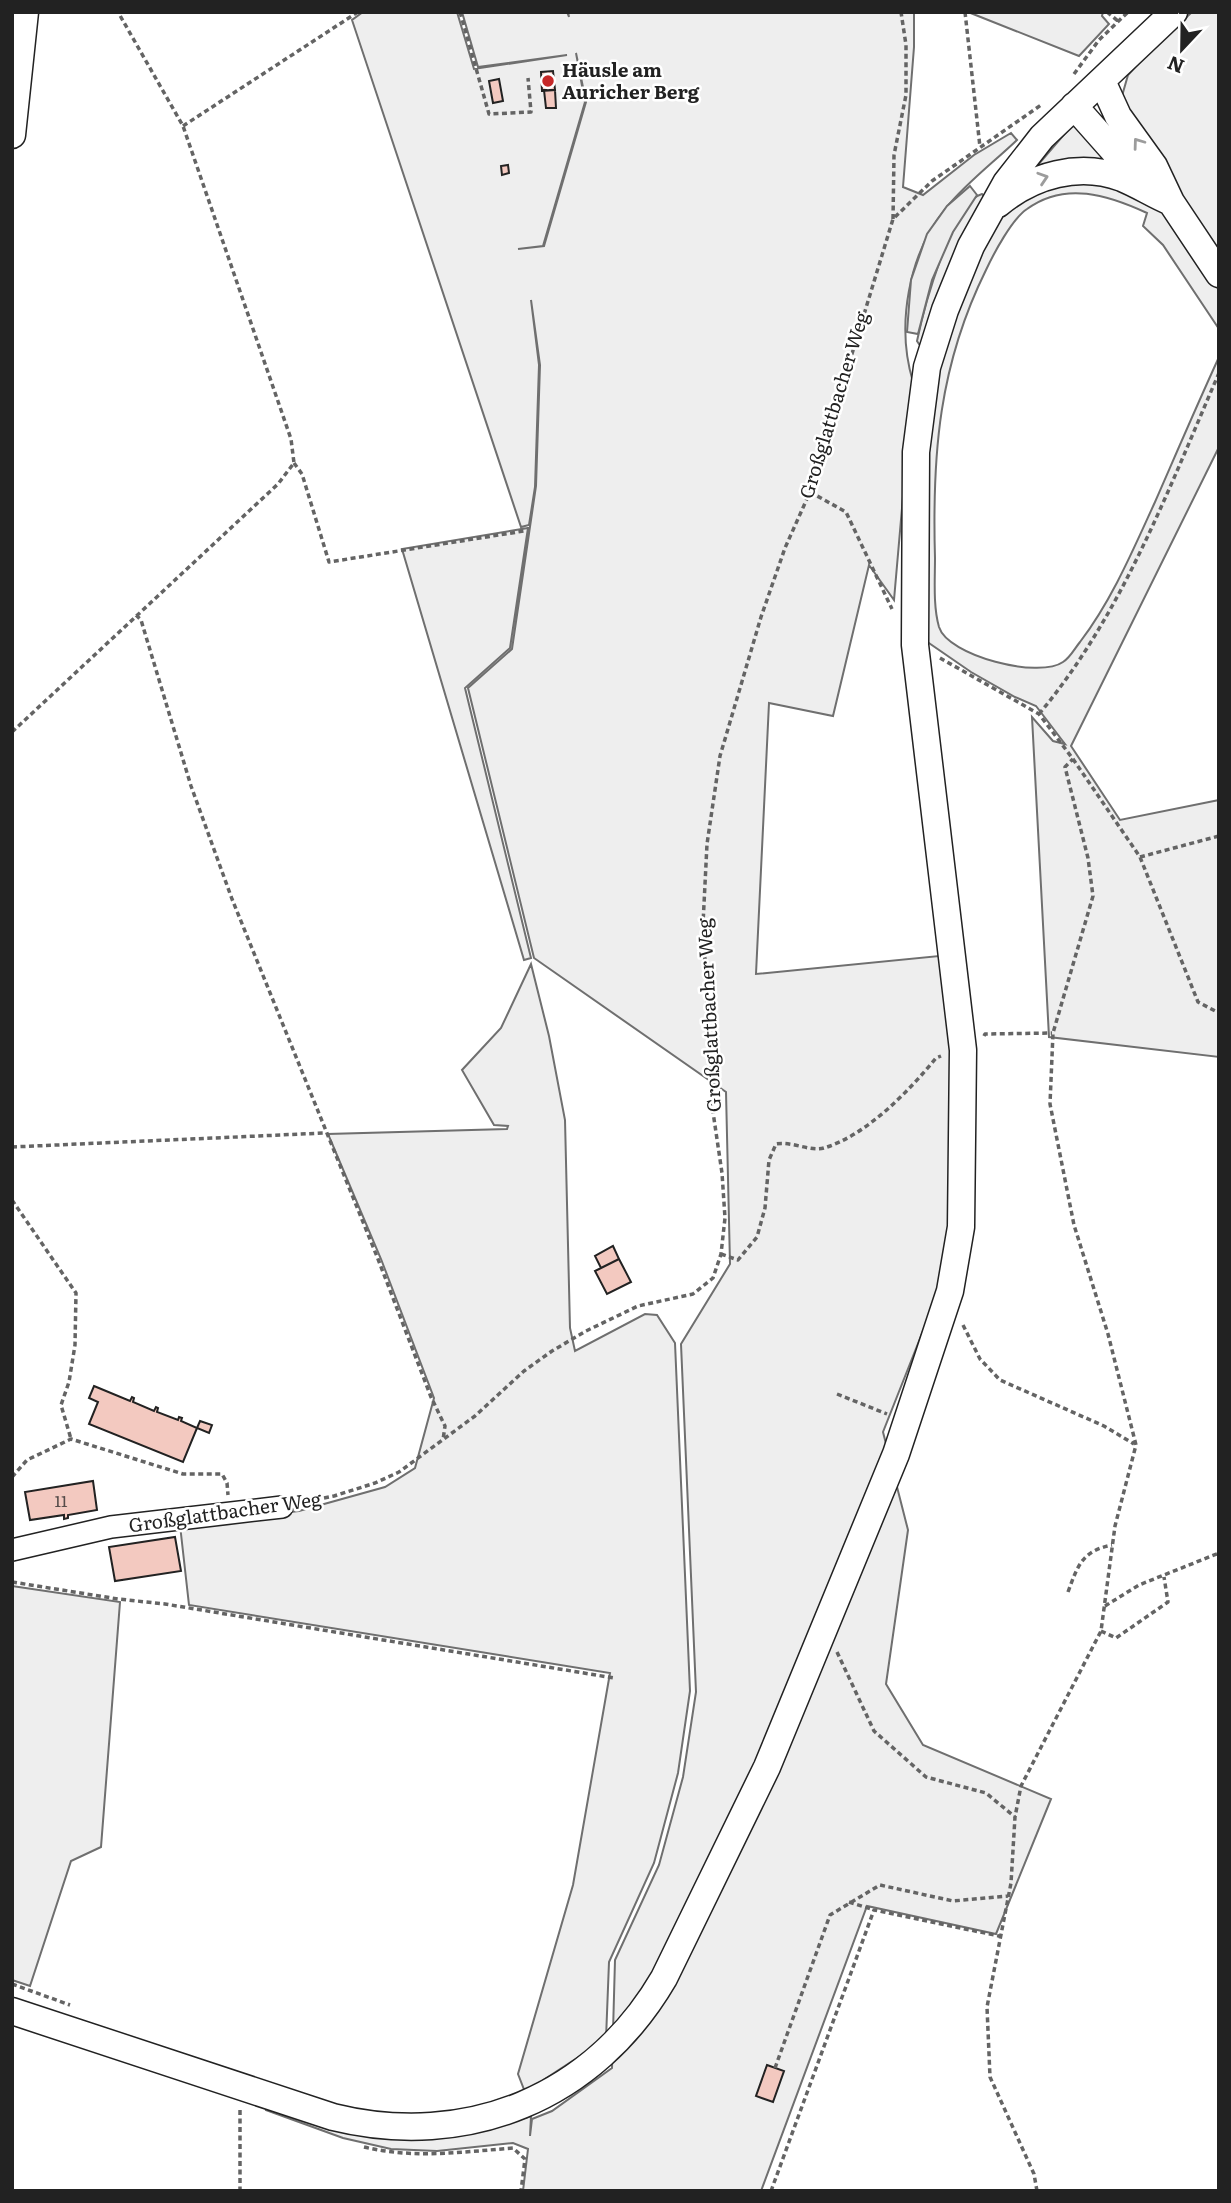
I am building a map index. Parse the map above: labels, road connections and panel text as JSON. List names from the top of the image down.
{
  "streets": {
    "lane": ["Großglattbacher Weg"]
  },
  "places": ["Häusle am Auricher Berg"],
  "house_numbers": ["11"],
  "north": "bottom"
}
